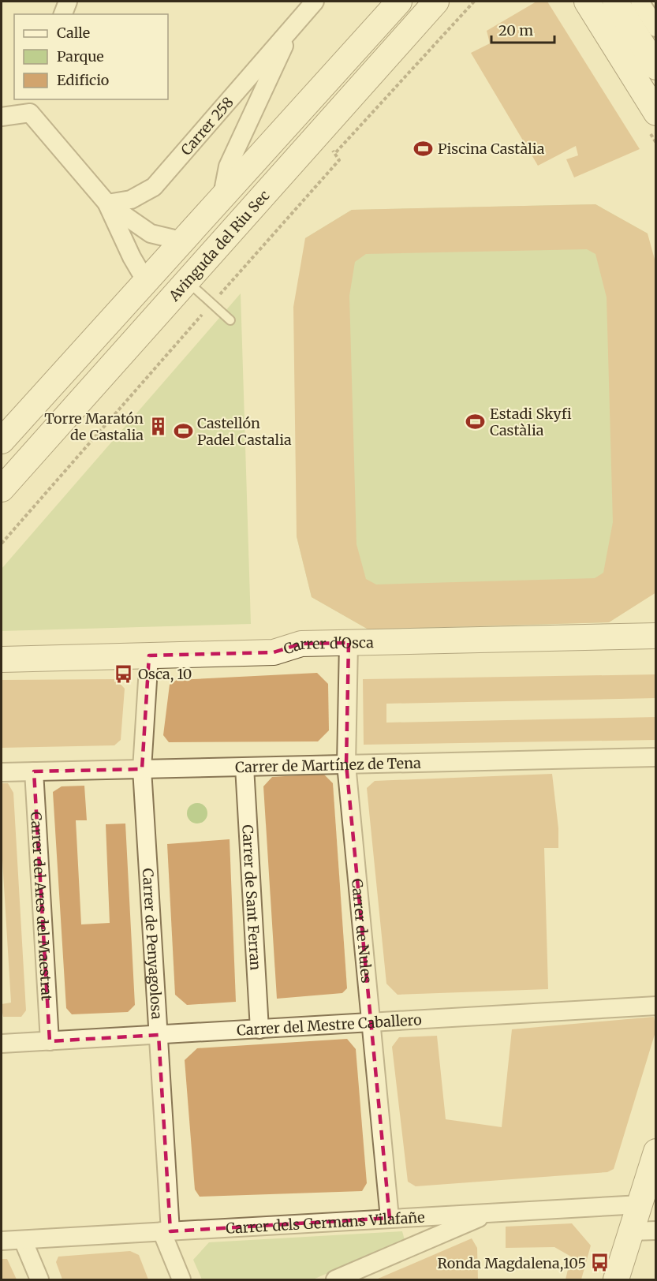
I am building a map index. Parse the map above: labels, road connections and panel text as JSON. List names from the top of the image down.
{
  "streets": {
    "street": [
      "Carrer 258",
      "Avinguda del Riu Sec",
      "Carrer d'Osca",
      "Carrer de Martínez de Tena",
      "Carrer de Sant Ferran",
      "Carrer del Ares del Maestrat",
      "Carrer de Nules",
      "Carrer de Penyagolosa",
      "Carrer del Mestre Caballero",
      "Carrer dels Germans Vilafañe"
    ]
  },
  "crossings": [
    ["Carrer d'Osca", "Carrer de Nules"],
    ["Carrer d'Osca", "Carrer de Penyagolosa"],
    ["Carrer de Martínez de Tena", "Carrer de Sant Ferran"],
    ["Carrer de Martínez de Tena", "Carrer del Ares del Maestrat"],
    ["Carrer de Martínez de Tena", "Carrer de Nules"],
    ["Carrer de Martínez de Tena", "Carrer de Penyagolosa"],
    ["Carrer de Sant Ferran", "Carrer del Mestre Caballero"],
    ["Carrer del Ares del Maestrat", "Carrer del Mestre Caballero"],
    ["Carrer de Nules", "Carrer del Mestre Caballero"],
    ["Carrer de Nules", "Carrer dels Germans Vilafañe"],
    ["Carrer de Penyagolosa", "Carrer del Mestre Caballero"],
    ["Carrer de Penyagolosa", "Carrer dels Germans Vilafañe"]
  ],
  "places": {
    "sports": ["Piscina Castàlia", "Estadi Skyfi Castàlia", "Castellón Padel Castalia"],
    "building": ["Torre Maratón de Castalia"],
    "bus stop": ["Osca, 10", "Ronda Magdalena,105"]
  },
  "legend": ["Calle", "Parque", "Edificio"],
  "scale_bar": "20 m"
}
